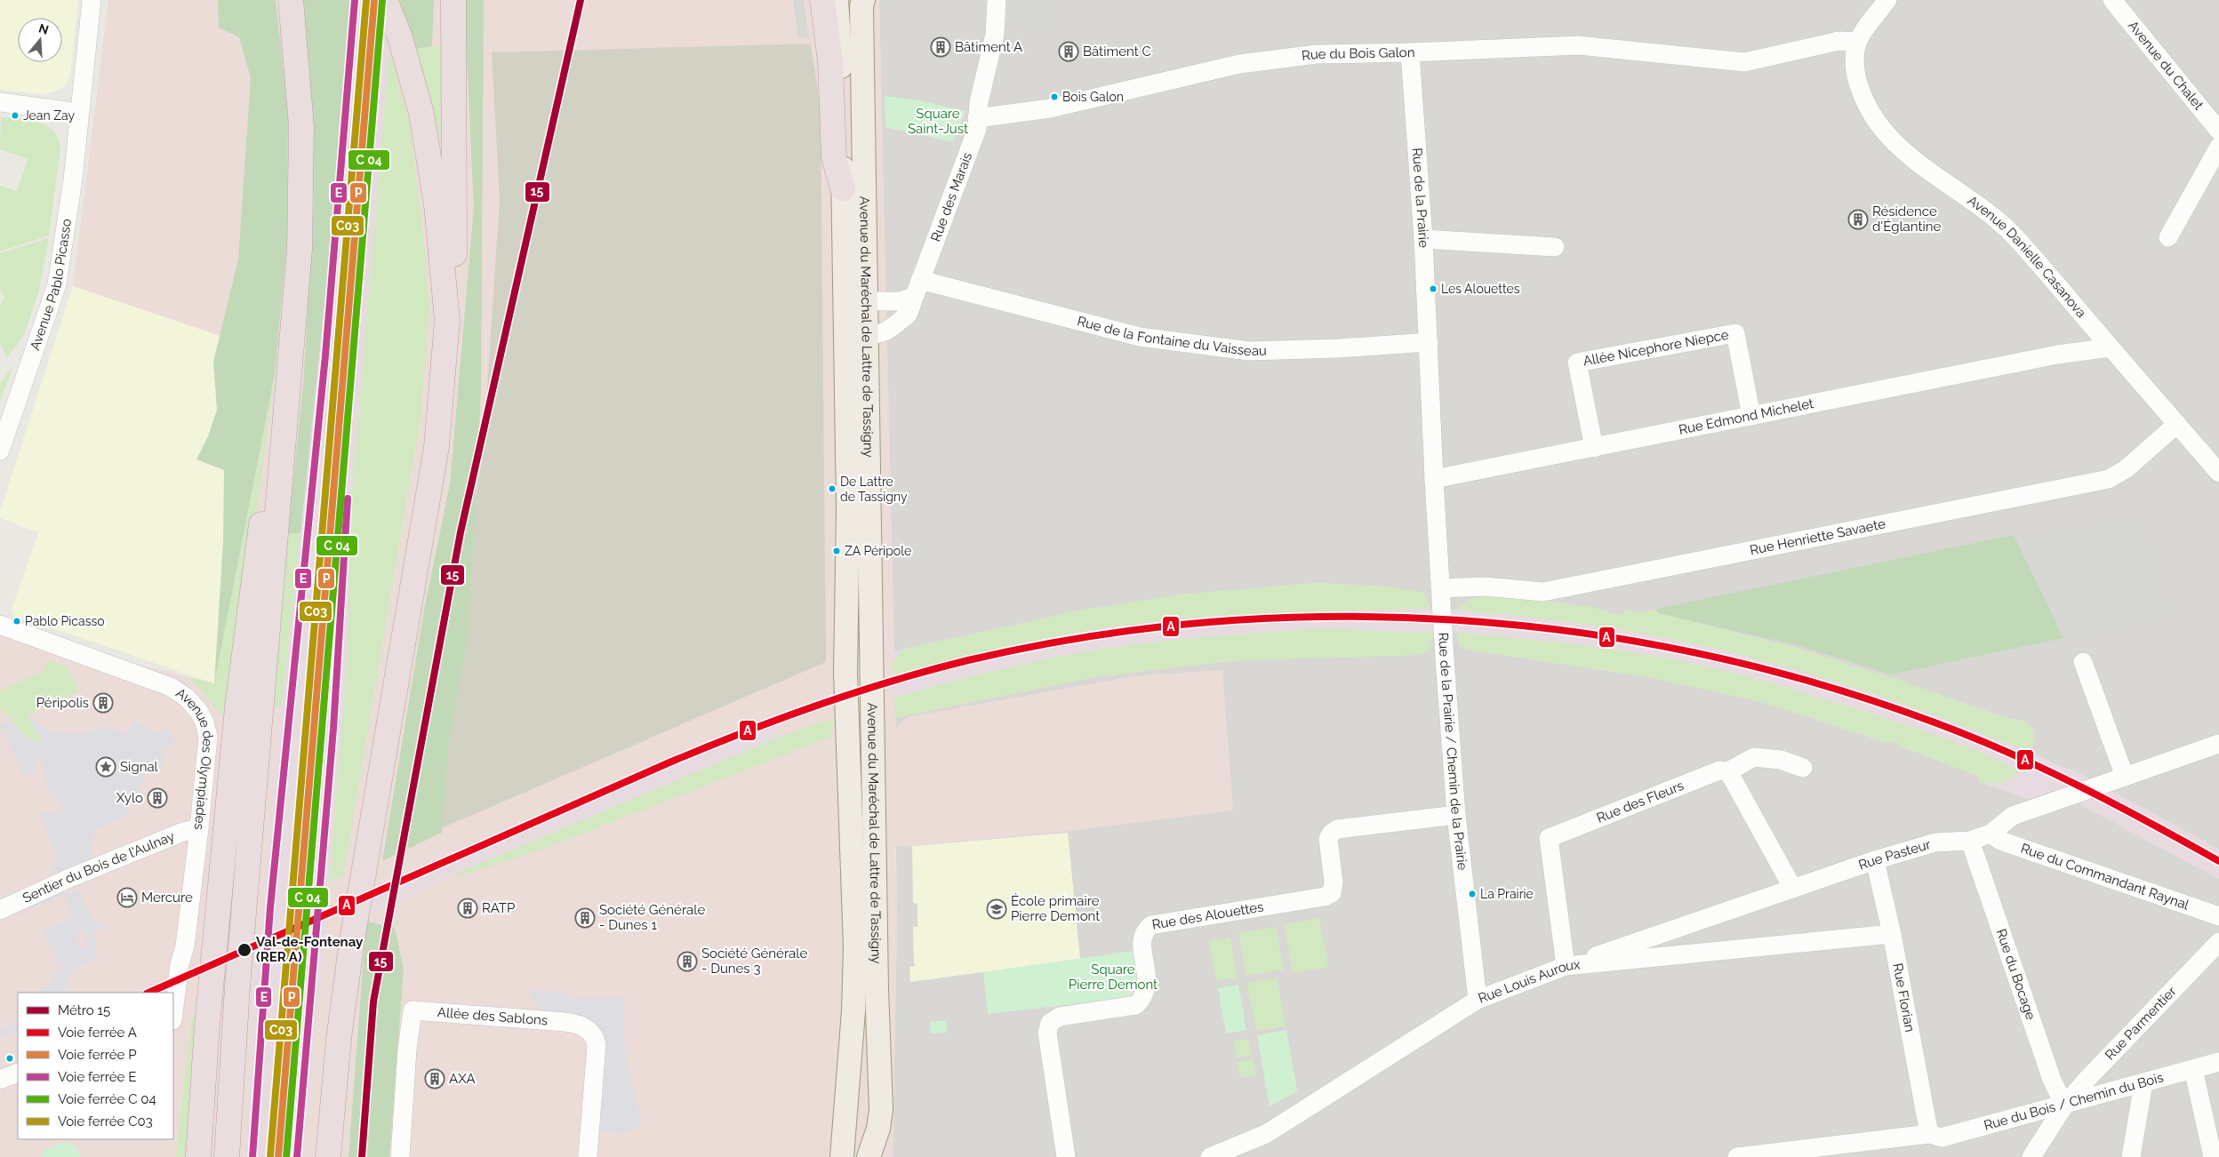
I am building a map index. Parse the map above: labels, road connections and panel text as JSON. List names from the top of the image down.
{
  "streets": {
    "main road": ["Avenue du Maréchal de Lattre de Tassigny"],
    "street": [
      "Rue du Bois Galon",
      "Avenue du Chalet",
      "Rue des Marais",
      "Rue de la Prairie",
      "Avenue Danielle Casanova",
      "Avenue Pablo Picasso",
      "Rue de la Fontaine du Vaisseau",
      "Allée Nicephore Niepce",
      "Rue Edmond Michelet",
      "Rue Henriette Savaete",
      "Rue de la Prairie / Chemin de la Prairie",
      "Avenue des Olympiades",
      "Rue des Fleurs",
      "Rue Pasteur",
      "Sentier du Bois de l'Aulnay",
      "Rue du Commandant Raynal",
      "Rue des Alouettes",
      "Rue du Bocage",
      "Rue Louis Auroux",
      "Rue Florian",
      "Allée des Sablons",
      "Rue Parmentier",
      "Rue du Bois / Chemin du Bois"
    ]
  },
  "crossings": [
    ["Rue du Bois Galon", "Rue des Marais"],
    ["Rue du Bois Galon", "Rue de la Prairie"],
    ["Rue du Bois Galon", "Avenue Danielle Casanova"],
    ["Rue des Marais", "Rue de la Fontaine du Vaisseau"],
    ["Rue de la Prairie", "Rue de la Fontaine du Vaisseau"],
    ["Rue de la Prairie", "Rue de la Prairie / Chemin de la Prairie"],
    ["Avenue Danielle Casanova", "Rue Edmond Michelet"],
    ["Avenue Danielle Casanova", "Rue Henriette Savaete"],
    ["Rue de la Fontaine du Vaisseau", "Rue de la Prairie / Chemin de la Prairie"],
    ["Allée Nicephore Niepce", "Rue Edmond Michelet"],
    ["Rue Edmond Michelet", "Rue de la Prairie / Chemin de la Prairie"],
    ["Rue Henriette Savaete", "Rue de la Prairie / Chemin de la Prairie"],
    ["Rue de la Prairie / Chemin de la Prairie", "Rue des Alouettes"],
    ["Rue de la Prairie / Chemin de la Prairie", "Rue Louis Auroux"],
    ["Avenue des Olympiades", "Sentier du Bois de l'Aulnay"],
    ["Rue des Fleurs", "Rue Pasteur"],
    ["Rue des Fleurs", "Rue Louis Auroux"],
    ["Rue Pasteur", "Rue du Commandant Raynal"],
    ["Rue Pasteur", "Rue du Bocage"],
    ["Rue Pasteur", "Rue Louis Auroux"],
    ["Rue Pasteur", "Rue Florian"],
    ["Rue du Bocage", "Rue Parmentier"],
    ["Rue du Bocage", "Rue du Bois / Chemin du Bois"],
    ["Rue Louis Auroux", "Rue Florian"],
    ["Rue Florian", "Rue du Bois / Chemin du Bois"],
    ["Rue Parmentier", "Rue du Bois / Chemin du Bois"]
  ],
  "parks": ["Square Saint-Just", "Square Pierre Demont"],
  "places": {
    "building": [
      "Bâtiment A",
      "Bâtiment C",
      "Résidence d'Églantine",
      "Péripolis",
      "Xylo",
      "RATP",
      "Société Générale - Dunes 1",
      "Société Générale - Dunes 3",
      "AXA"
    ],
    "other": [
      "Bois Galon",
      "Jean Zay",
      "Les Alouettes",
      "De Lattre de Tassigny",
      "ZA Péripole",
      "Pablo Picasso",
      "La Prairie",
      "Val-de-Fontenay (RER A)"
    ],
    "place": ["Signal"],
    "hotel": ["Mercure"],
    "school or university": ["École primaire Pierre Demont"]
  },
  "lines": [
    "metro line 15",
    "rail line P",
    "rail line E",
    "rail line C03",
    "rail line A"
  ],
  "legend": [
    "Métro 15",
    "Voie ferrée A",
    "Voie ferrée P",
    "Voie ferrée E",
    "Voie ferrée C 04",
    "Voie ferrée C03"
  ],
  "north": "top"
}
